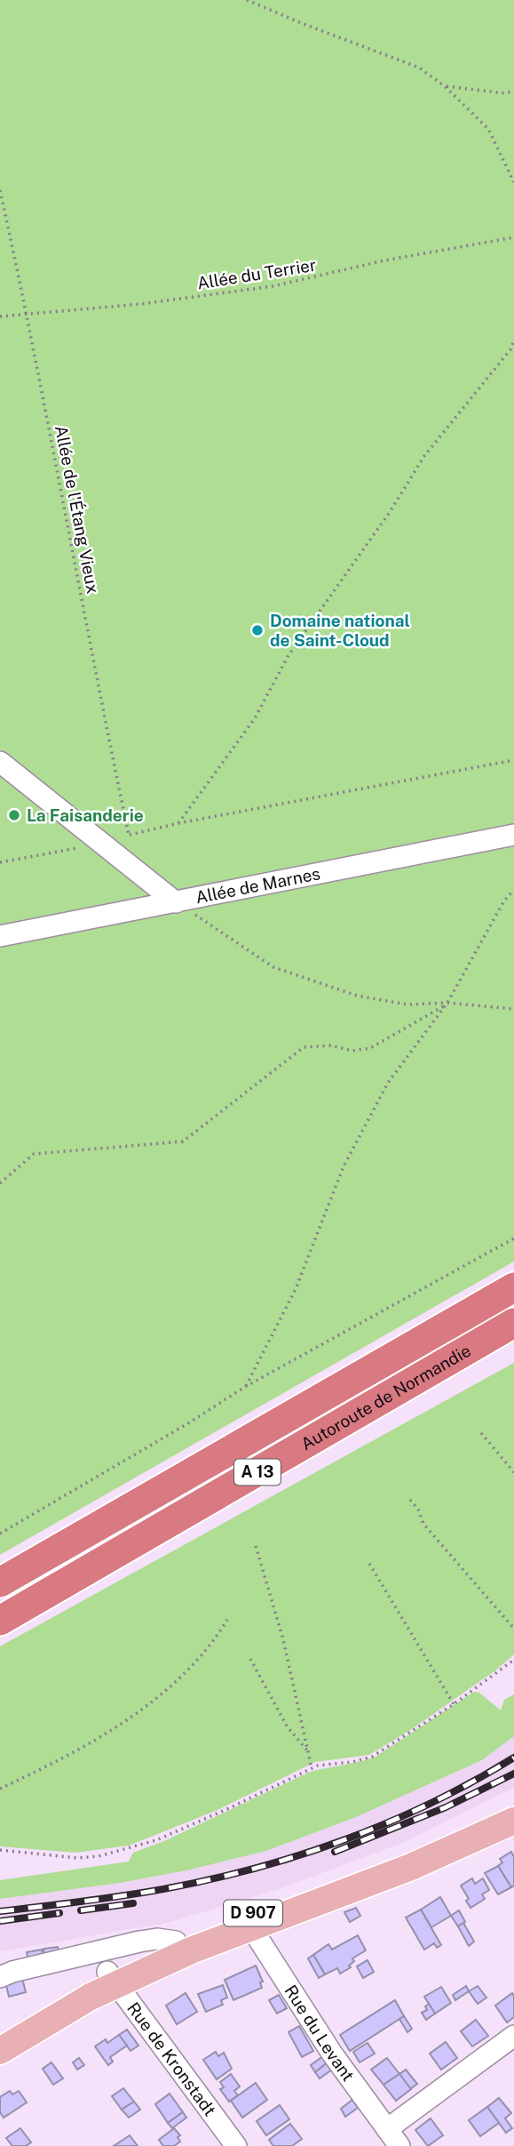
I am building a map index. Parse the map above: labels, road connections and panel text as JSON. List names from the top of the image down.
{
  "streets": {
    "highway": ["Autoroute de Normandie", "A 13"],
    "main road": ["D 907"],
    "street": ["Allée de Marnes", "Rue du Levant", "Rue de Kronstadt"],
    "path": ["Allée du Terrier", "Allée de l'Étang Vieux"]
  },
  "crossings": [
    ["Allée du Terrier", "Allée de l'Étang Vieux"],
    ["D 907", "Rue du Levant"],
    ["D 907", "Rue de Kronstadt"]
  ],
  "places": ["Domaine national de Saint-Cloud", "La Faisanderie"]
}
